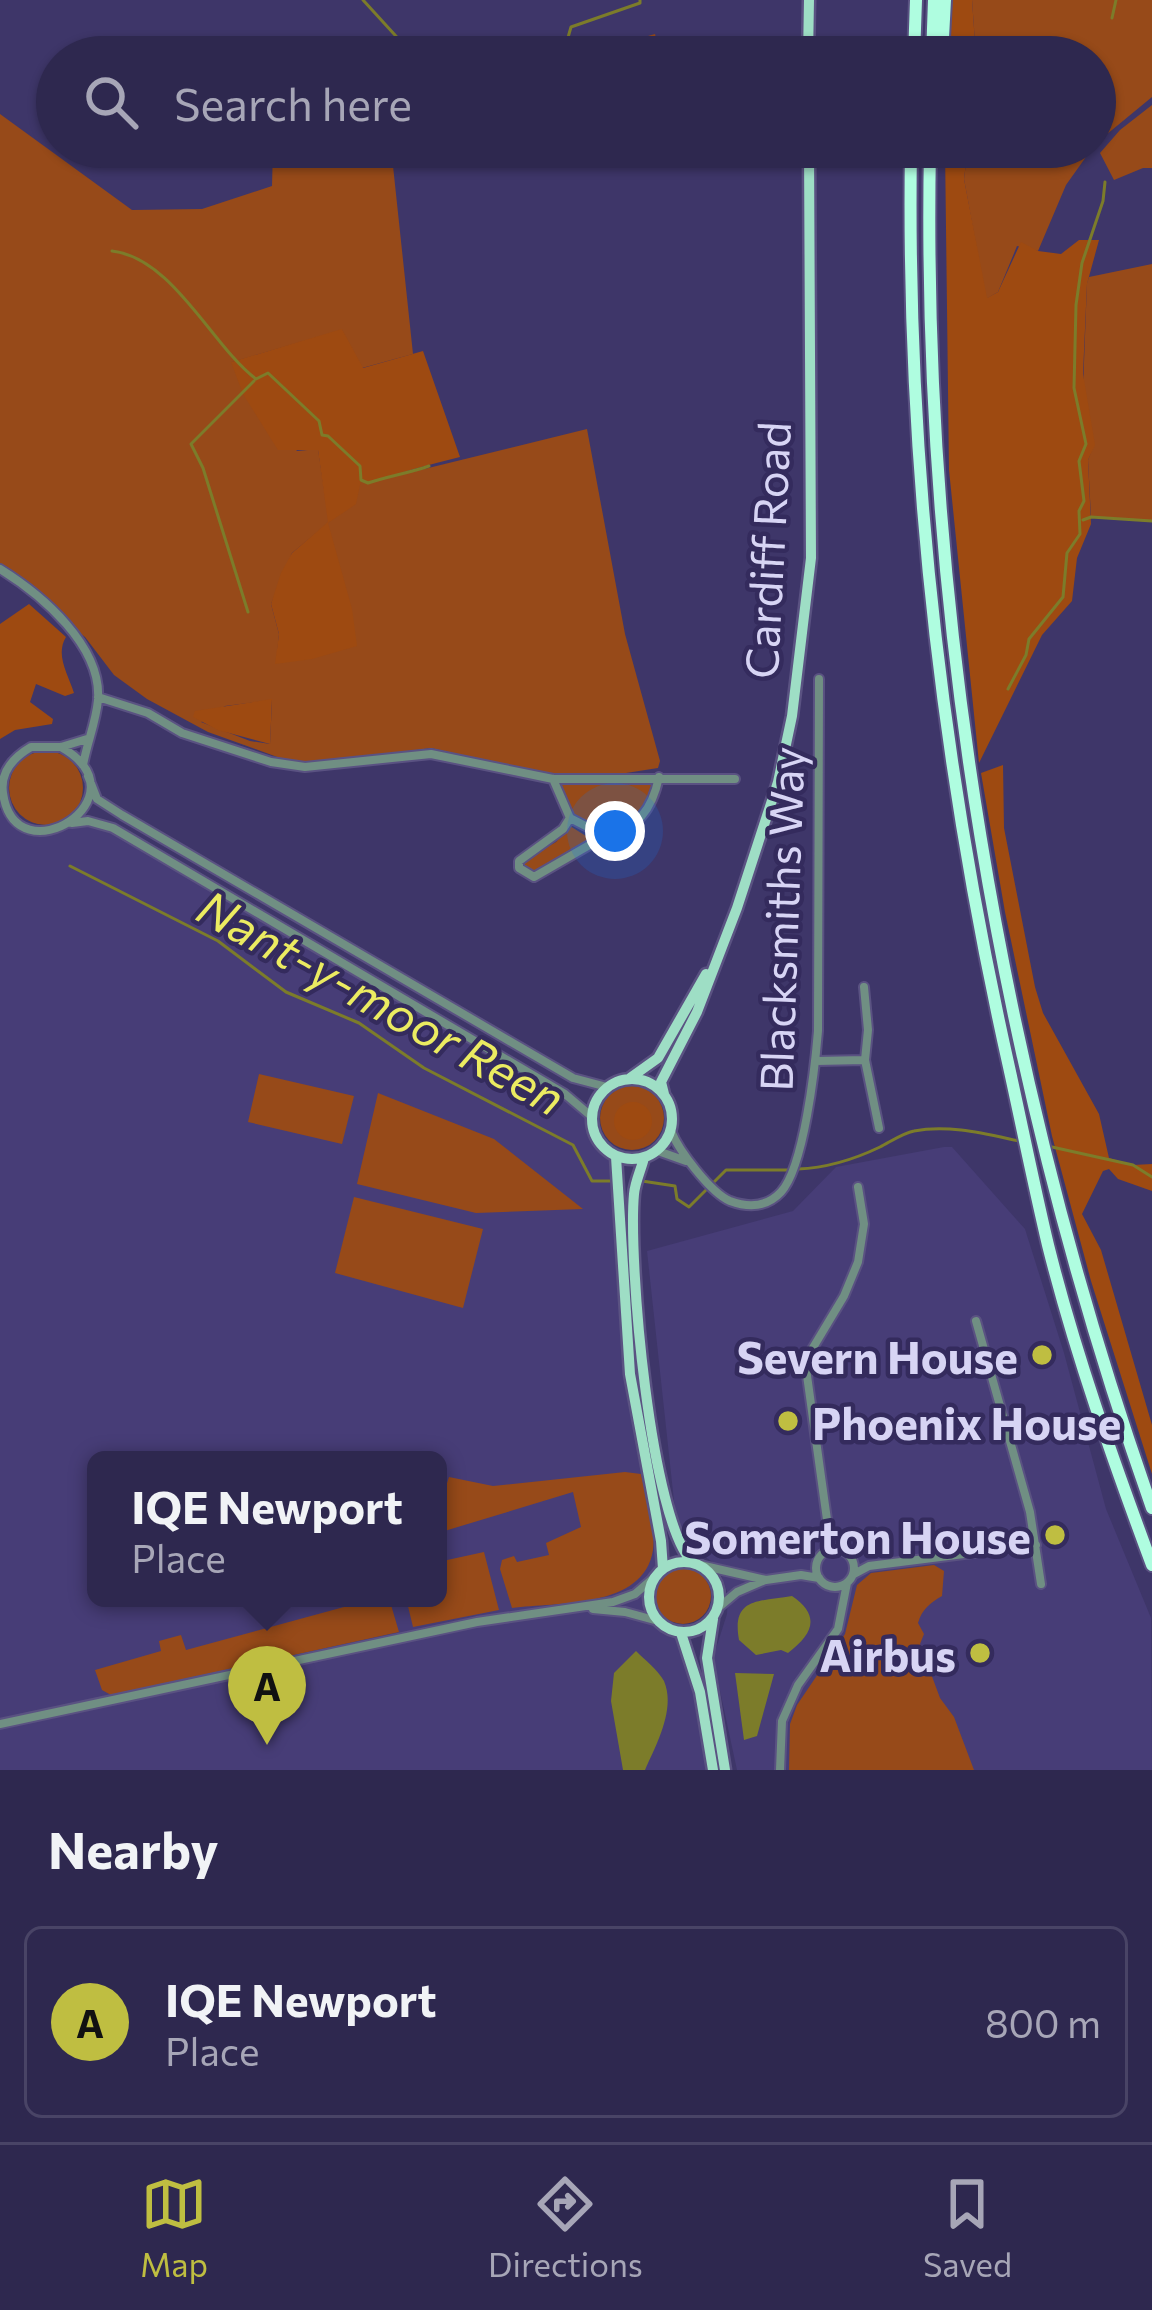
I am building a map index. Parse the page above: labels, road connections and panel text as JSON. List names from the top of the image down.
{
  "streets": {
    "main road": ["Cardiff Road"],
    "street": ["Blacksmiths Way"]
  },
  "crossings": [
    ["Cardiff Road", "Blacksmiths Way"]
  ],
  "water": ["Nant-y-moor Reen"],
  "places": [
    "Severn House",
    "Phoenix House",
    "Somerton House",
    "Airbus"
  ],
  "page": {
    "search": "Search here",
    "popup": ["IQE Newport", "Place"],
    "pins": "A",
    "heading": "Nearby",
    "list": [
      {
        "mark": "A",
        "name": "IQE Newport",
        "note": "Place",
        "value": "800 m"
      }
    ],
    "nav": ["Map", "Directions", "Saved"]
  }
}
